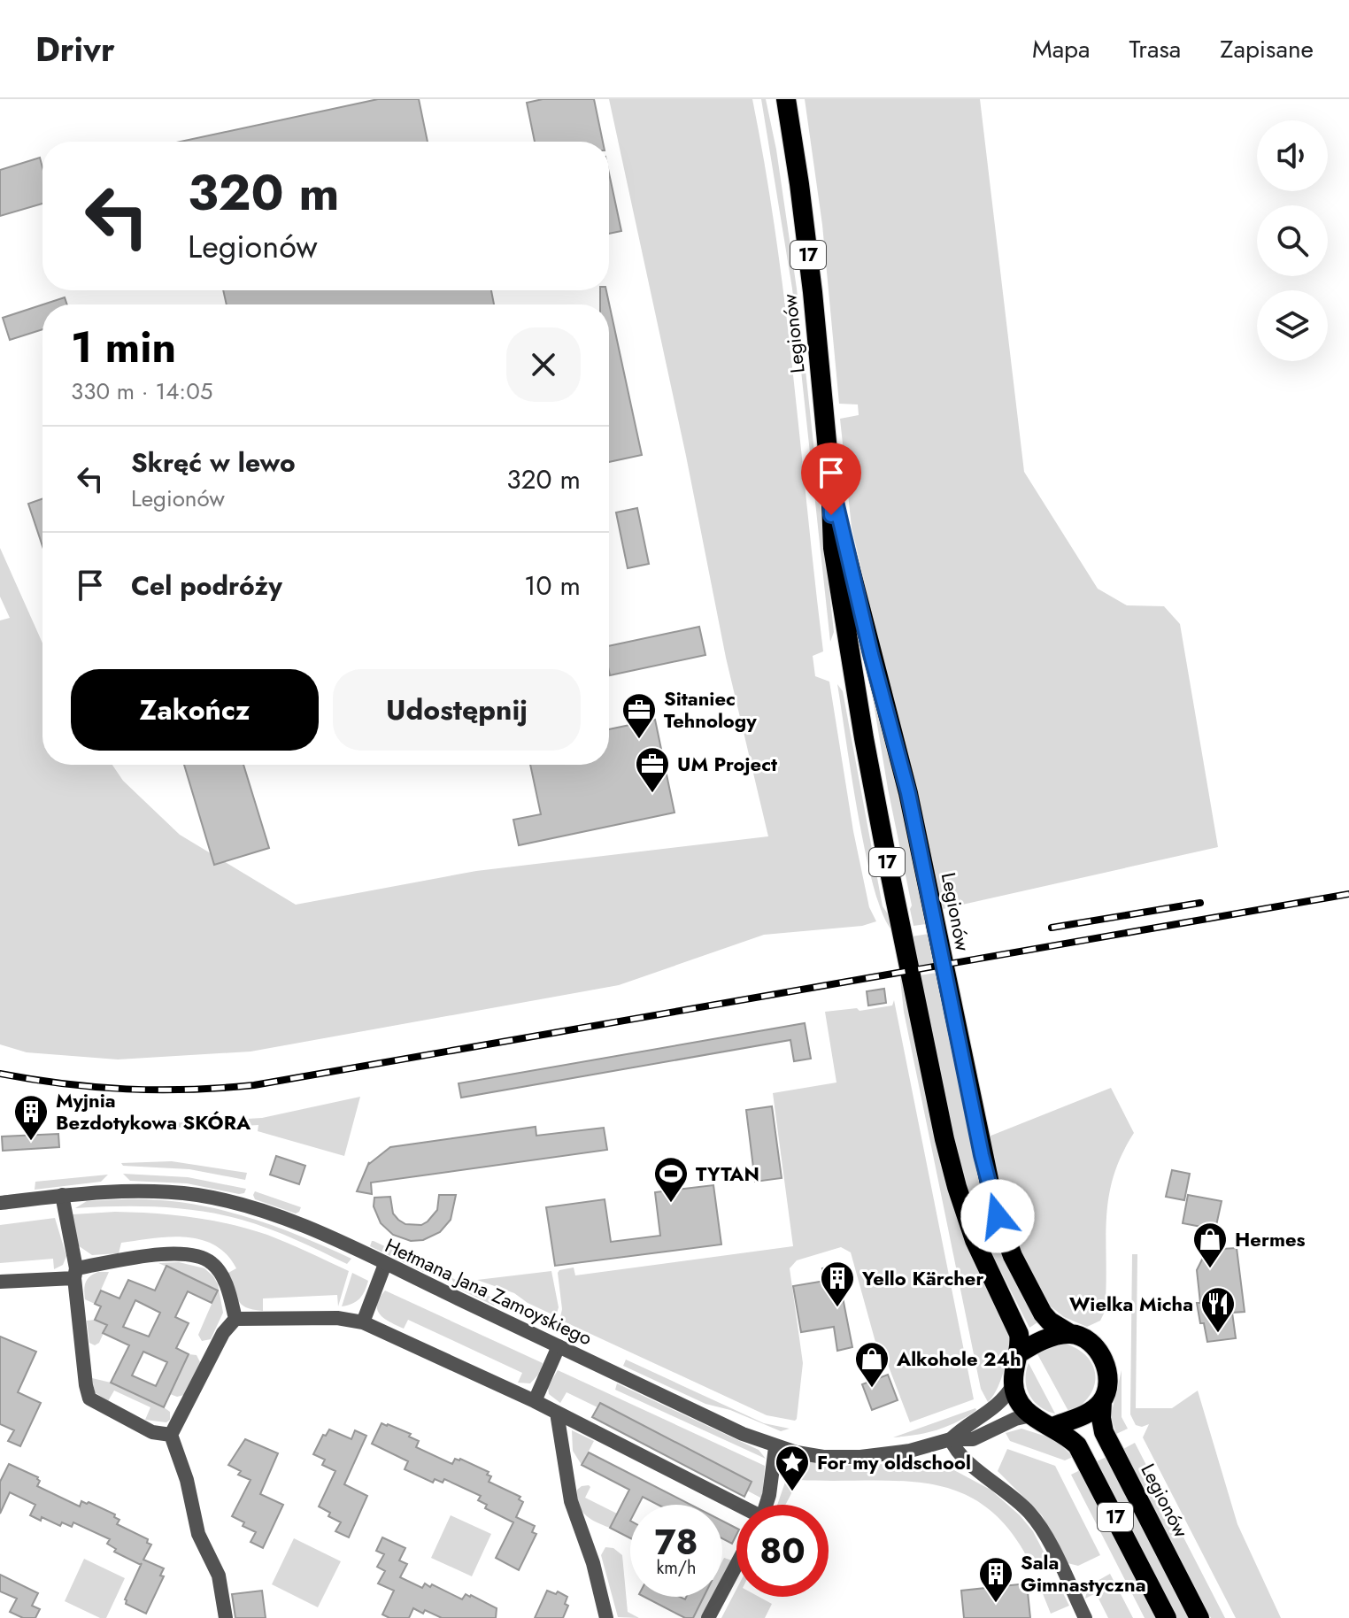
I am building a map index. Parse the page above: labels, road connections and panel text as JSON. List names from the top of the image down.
{
  "streets": {
    "highway": ["17", "Legionów"],
    "street": ["Hetmana Jana Zamoyskiego"]
  },
  "crossings": [
    ["17", "Legionów"],
    ["17", "Hetmana Jana Zamoyskiego"],
    ["Legionów", "Hetmana Jana Zamoyskiego"]
  ],
  "places": {
    "office": ["Sitaniec Tehnology", "UM Project"],
    "building": ["Myjnia Bezdotykowa SKÓRA", "Yello Kärcher", "Sala Gimnastyczna"],
    "sports": ["TYTAN"],
    "shop": ["Hermes", "Alkohole 24h"],
    "restaurant": ["Wielka Micha"],
    "place": ["For my oldschool"]
  },
  "page": {
    "header": "Drivr",
    "nav": ["Mapa", "Trasa", "Zapisane"],
    "turn": ["320 m", "Legionów"],
    "heading": ["1 min", "330 m · 14:05"],
    "list": [
      {
        "name": "Skręć w lewo",
        "note": "Legionów",
        "value": "320 m"
      },
      {
        "name": "Cel podróży",
        "value": "10 m"
      }
    ],
    "buttons": ["Zakończ", "Udostępnij"],
    "speed": "78 km/h",
    "limit": "80"
  }
}
